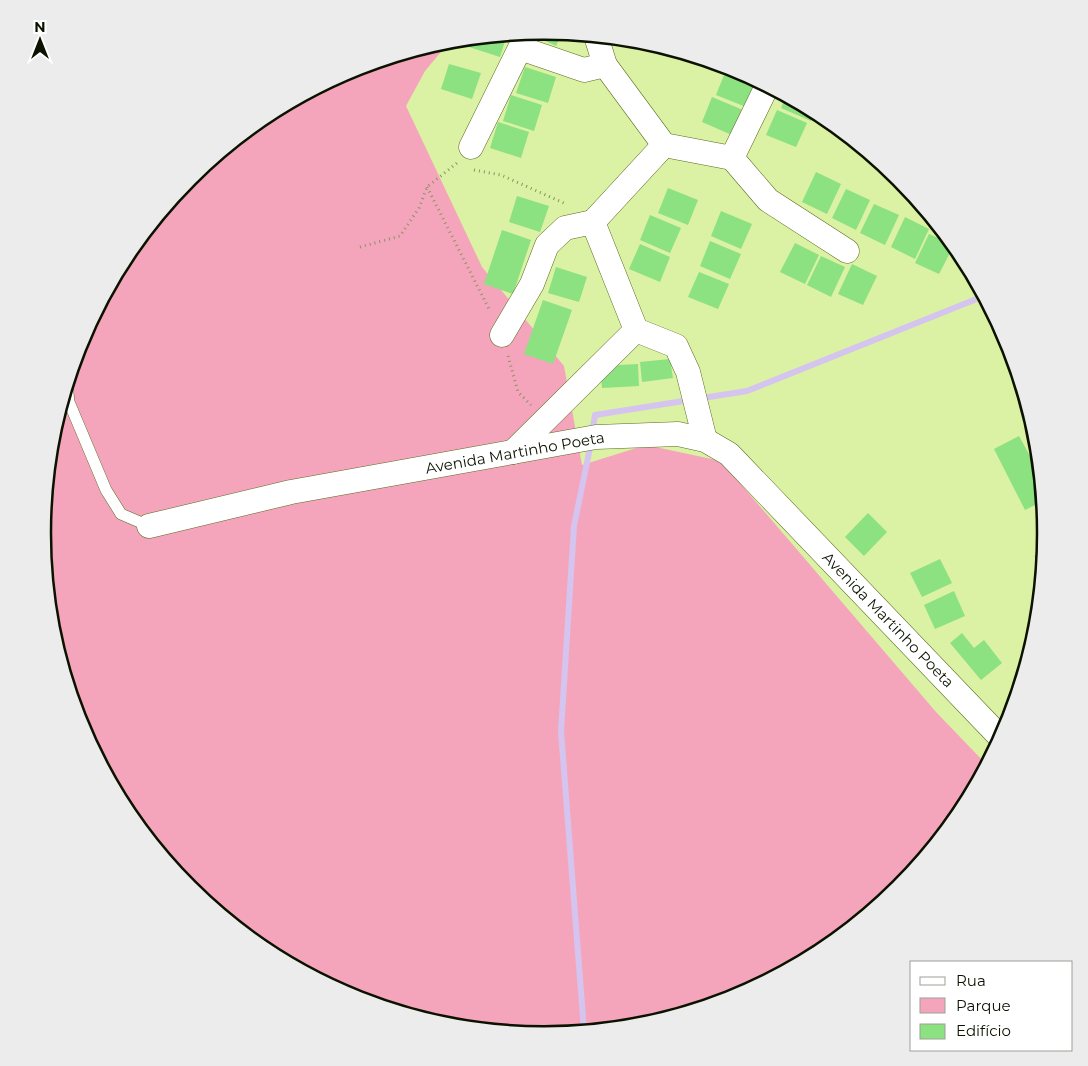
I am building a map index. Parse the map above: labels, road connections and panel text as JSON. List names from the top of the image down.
{
  "streets": {
    "street": ["Avenida Martinho Poeta"]
  },
  "legend": ["Rua", "Parque", "Edifício"],
  "north": "top"
}
